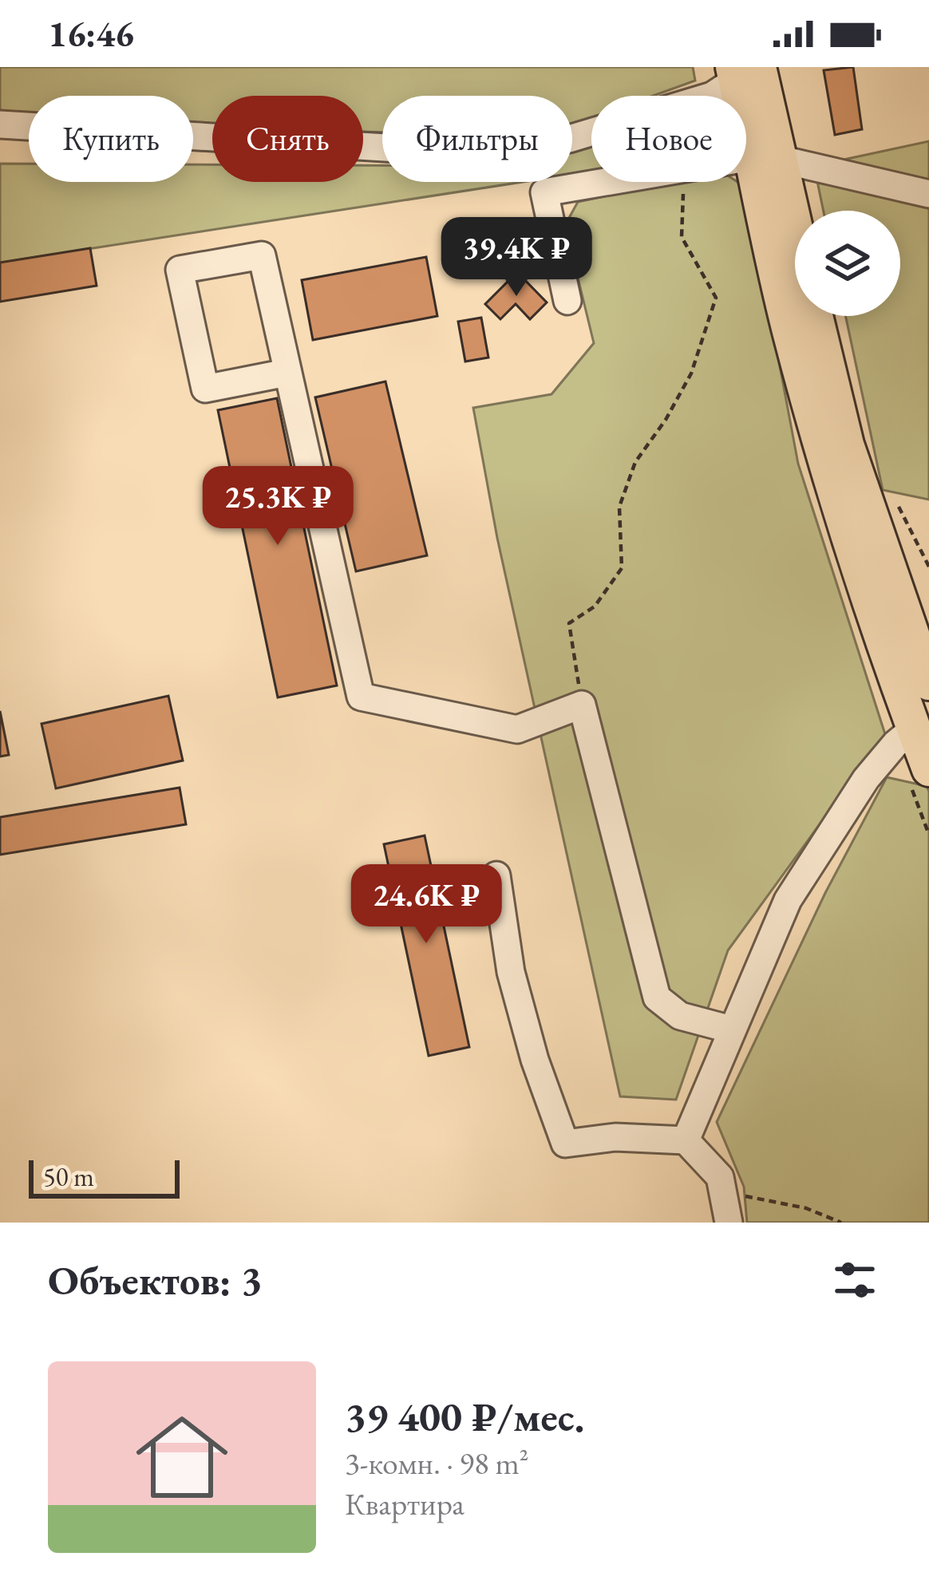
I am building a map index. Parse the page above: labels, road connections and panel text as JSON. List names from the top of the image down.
{
  "scale_bar": "50 m",
  "page": {
    "status": "16:46",
    "chip": [
      "Купить",
      "Снять",
      "Фильтры",
      "Новое"
    ],
    "price": ["39.4K ₽", "25.3K ₽", "24.6K ₽"],
    "scale": "50 m",
    "heading": "Объектов: 3",
    "list": [
      {
        "name": "39 400 ₽/мес.",
        "note": "3-комн. · 98 m² · Квартира"
      }
    ]
  }
}
